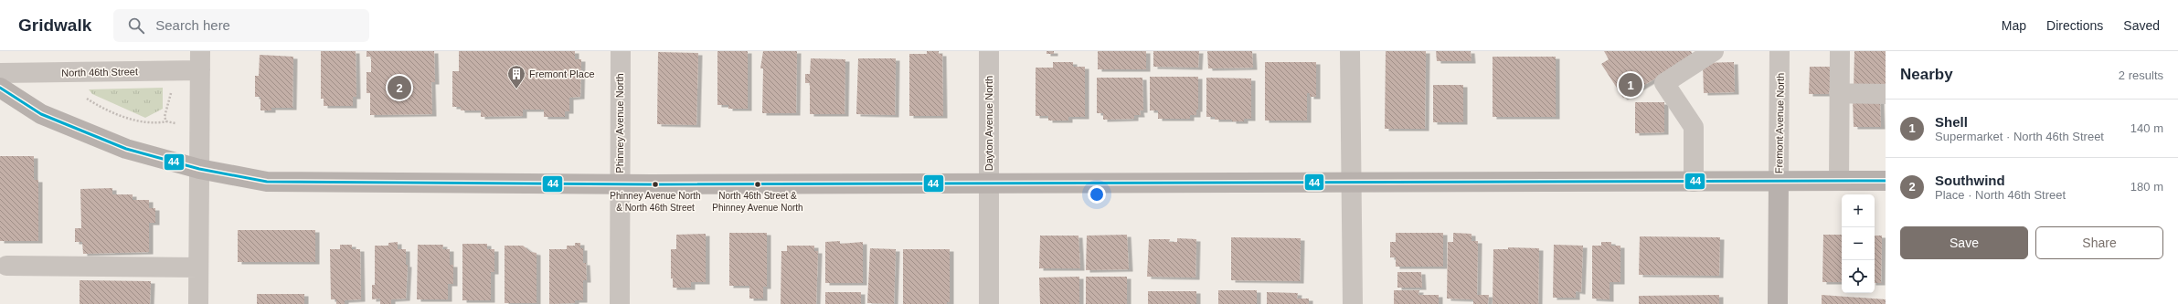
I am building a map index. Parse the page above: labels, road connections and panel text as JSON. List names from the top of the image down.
{
  "streets": {
    "main road": ["Fremont Avenue North"],
    "street": ["North 46th Street", "Phinney Avenue North", "Dayton Avenue North"]
  },
  "places": {
    "building": ["Fremont Place"],
    "other": ["Phinney Avenue North & North 46th Street", "North 46th Street & Phinney Avenue North"]
  },
  "lines": ["transit line 44"],
  "page": {
    "header": "Gridwalk",
    "search": "Search here",
    "nav": ["Map", "Directions", "Saved"],
    "heading": ["Nearby", "2 results"],
    "pins": ["1", "2"],
    "list": [
      {
        "mark": "1",
        "name": "Shell",
        "note": "Supermarket · North 46th Street",
        "value": "140 m"
      },
      {
        "mark": "2",
        "name": "Southwind",
        "note": "Place · North 46th Street",
        "value": "180 m"
      }
    ],
    "map_buttons": ["+", "−"],
    "buttons": ["Save", "Share"]
  }
}
